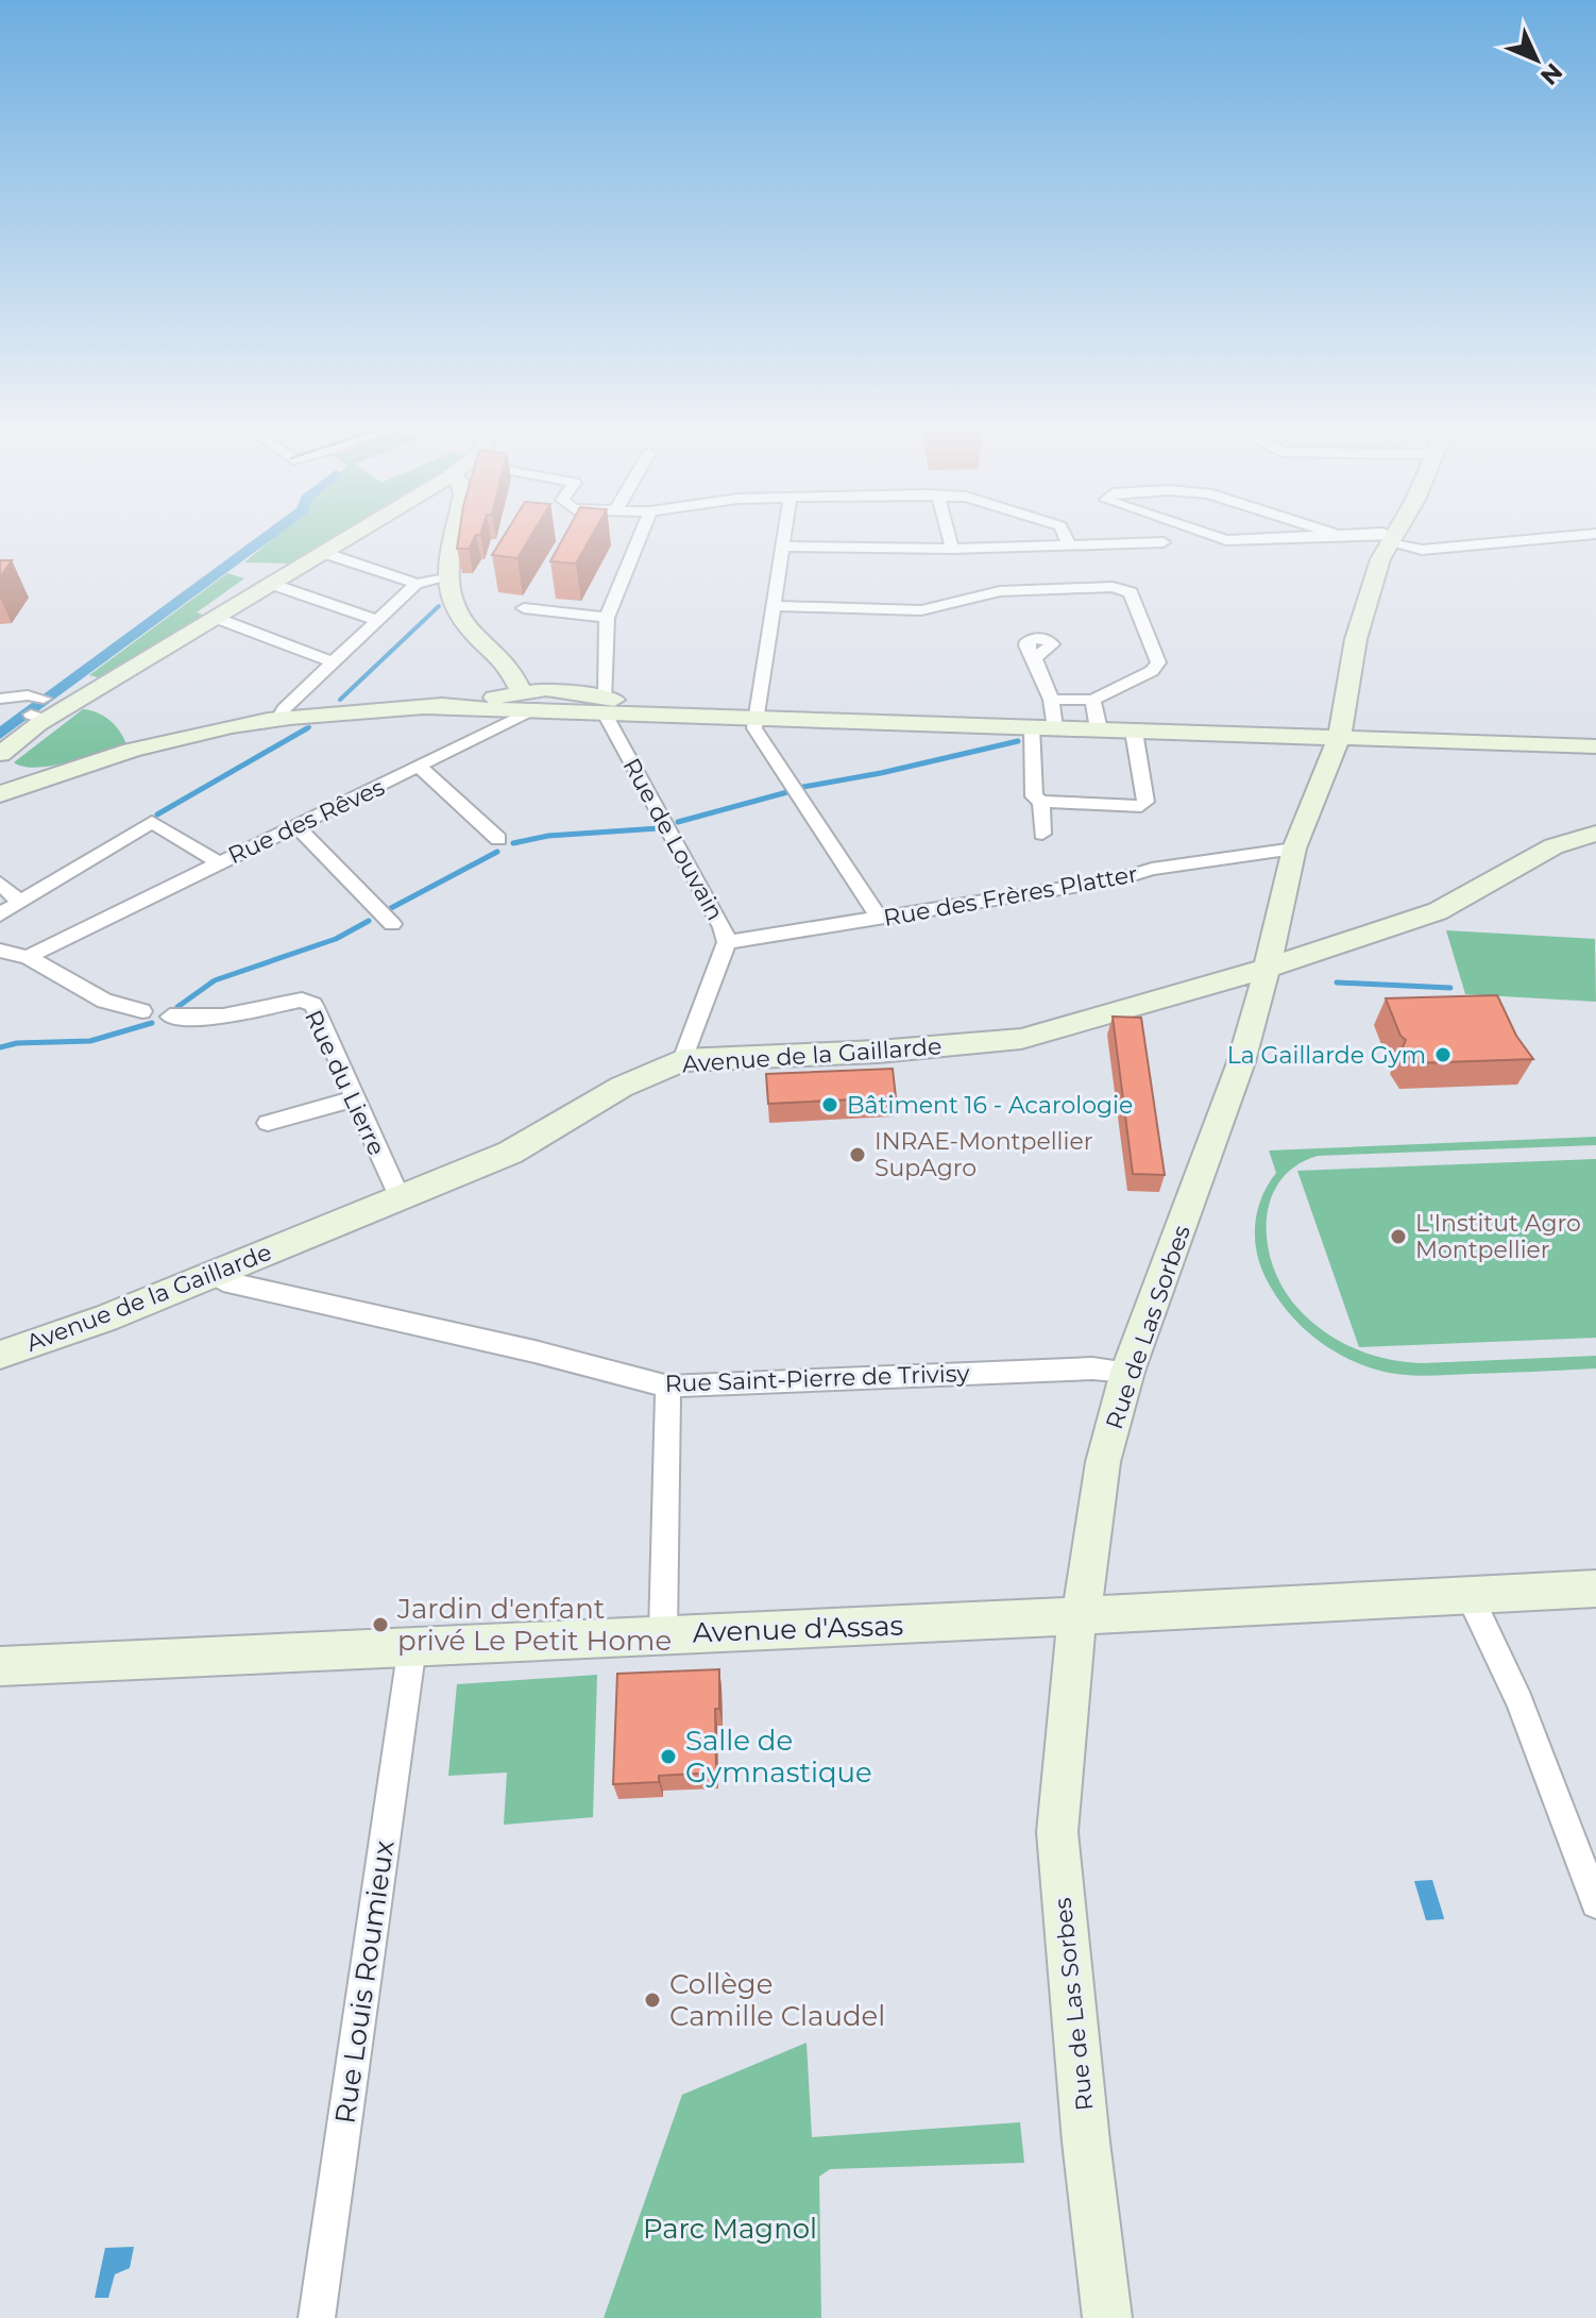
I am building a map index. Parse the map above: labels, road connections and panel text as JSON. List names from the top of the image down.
{
  "streets": {
    "street": [
      "Rue des Rêves",
      "Rue de Louvain",
      "Rue des Frères Platter",
      "Avenue de la Gaillarde",
      "Rue du Lierre",
      "Rue de Las Sorbes",
      "Rue Saint-Pierre de Trivisy",
      "Avenue d'Assas",
      "Rue Louis Roumieux"
    ]
  },
  "crossings": [
    ["Rue de Louvain", "Rue des Frères Platter"],
    ["Rue de Louvain", "Avenue de la Gaillarde"],
    ["Rue des Frères Platter", "Rue de Las Sorbes"],
    ["Avenue de la Gaillarde", "Rue du Lierre"],
    ["Avenue de la Gaillarde", "Rue de Las Sorbes"],
    ["Avenue de la Gaillarde", "Rue Saint-Pierre de Trivisy"],
    ["Rue de Las Sorbes", "Rue Saint-Pierre de Trivisy"],
    ["Rue de Las Sorbes", "Avenue d'Assas"],
    ["Avenue d'Assas", "Rue Louis Roumieux"]
  ],
  "parks": ["Parc Magnol"],
  "places": [
    "La Gaillarde Gym",
    "Bâtiment 16 - Acarologie",
    "INRAE-Montpellier SupAgro",
    "L'Institut Agro Montpellier",
    "Jardin d'enfant privé Le Petit Home",
    "Salle de Gymnastique",
    "Collège Camille Claudel"
  ],
  "north": "bottom right"
}
